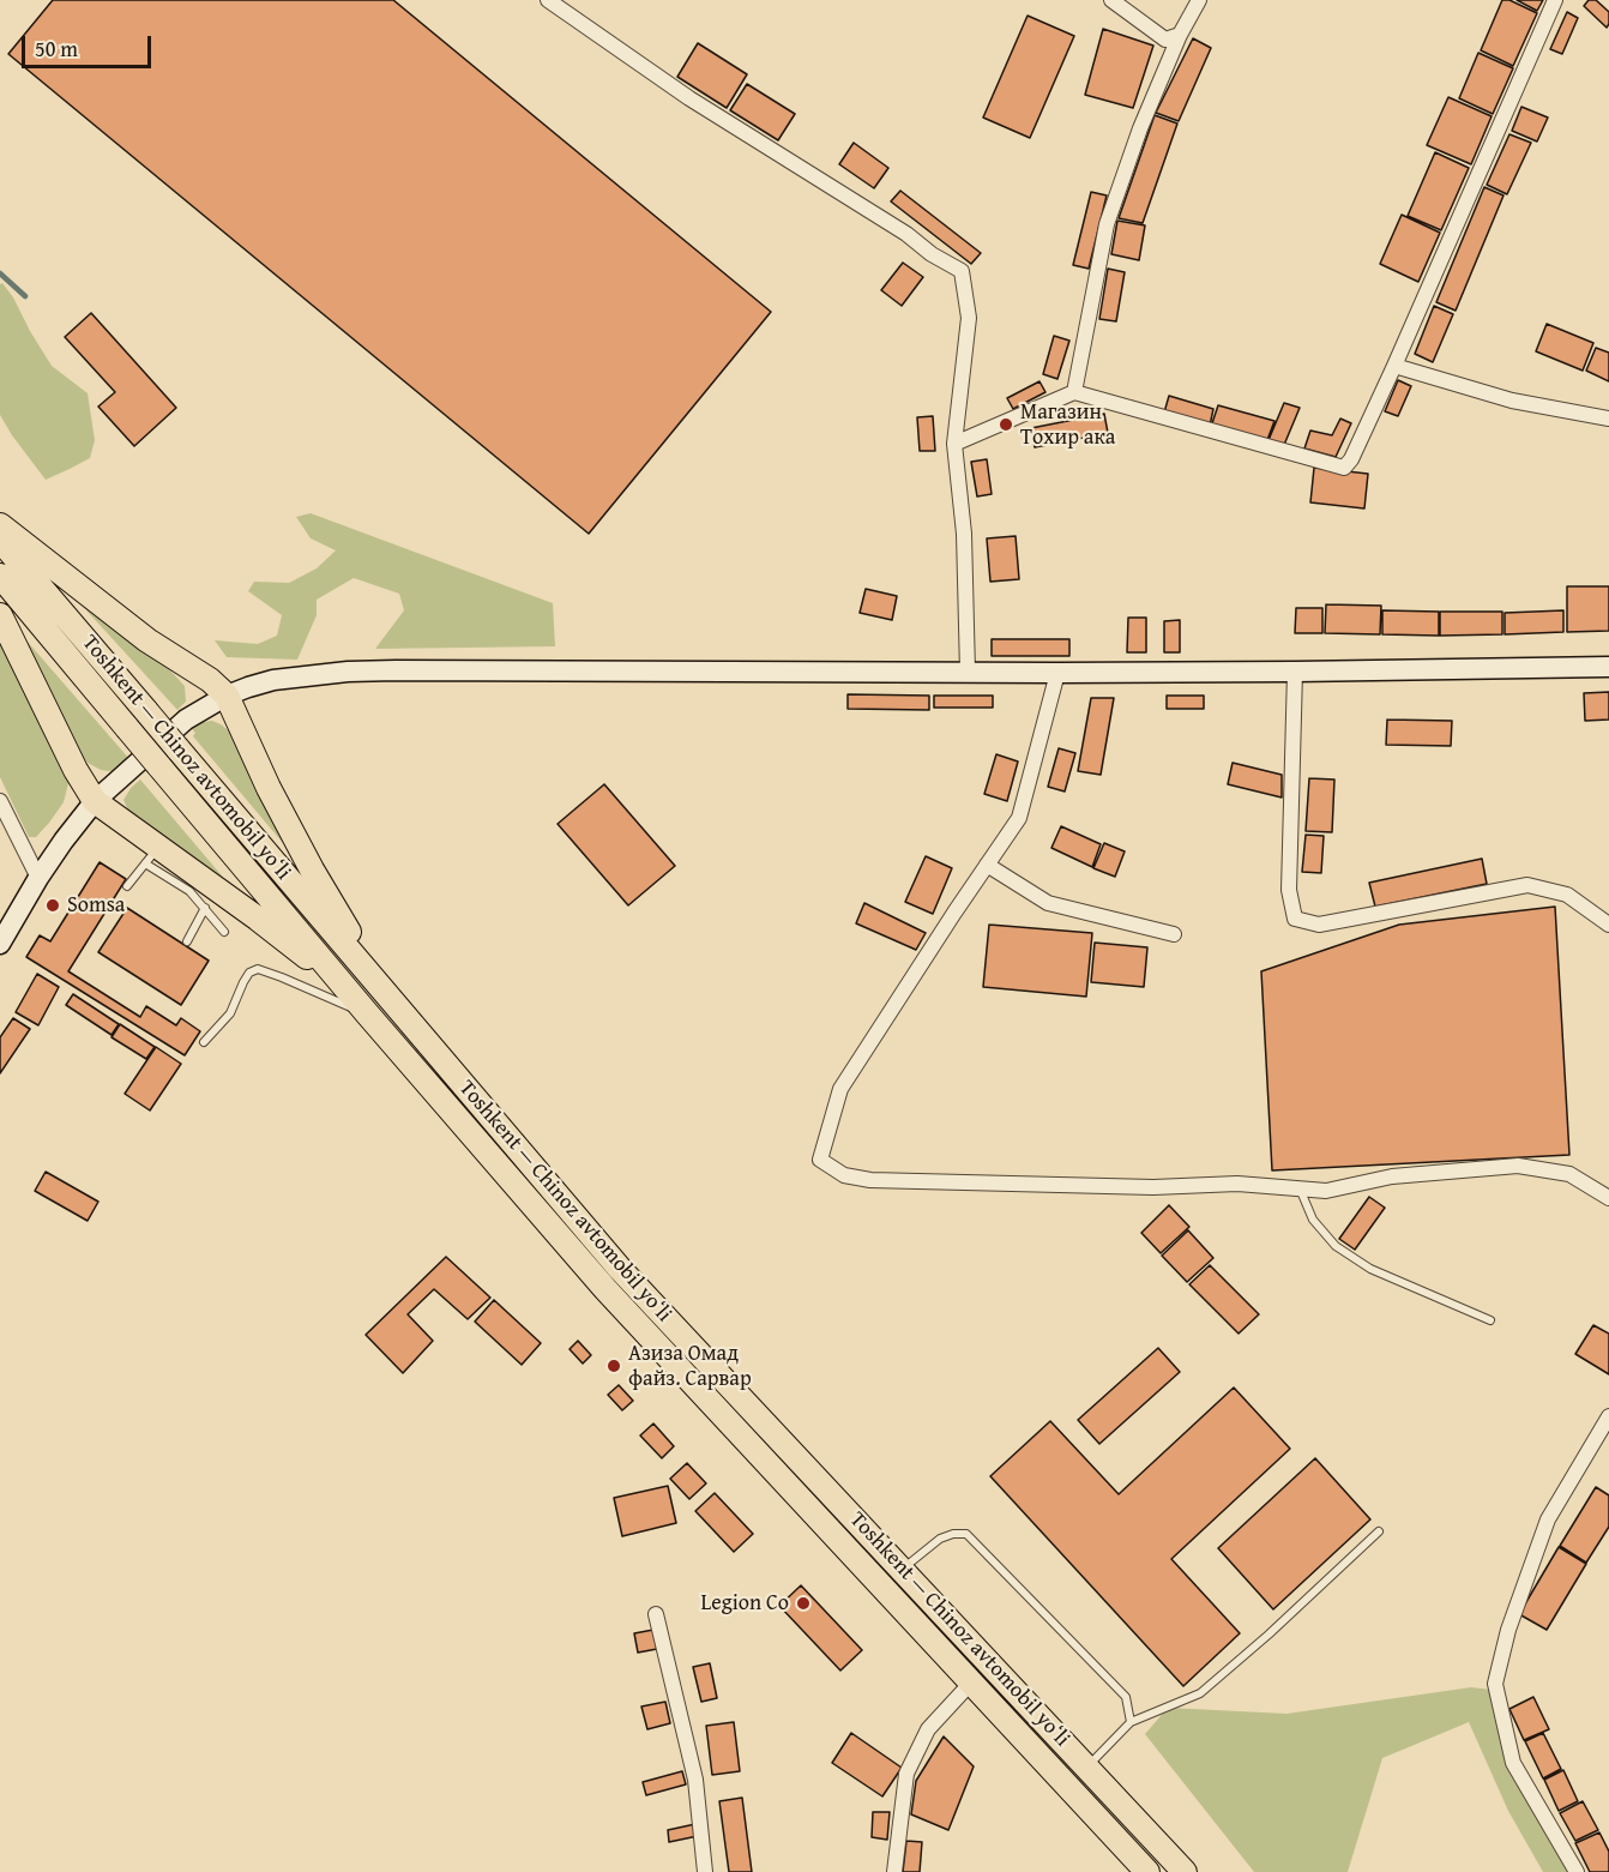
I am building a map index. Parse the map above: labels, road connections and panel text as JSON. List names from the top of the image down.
{
  "streets": {
    "highway": ["Toshkent — Chinoz avtomobil yoʻli"]
  },
  "places": [
    "Магазин Тохир ака",
    "Somsa",
    "Азиза Омад файз. Сарвар",
    "Legion Co"
  ],
  "scale_bar": "50 m"
}
